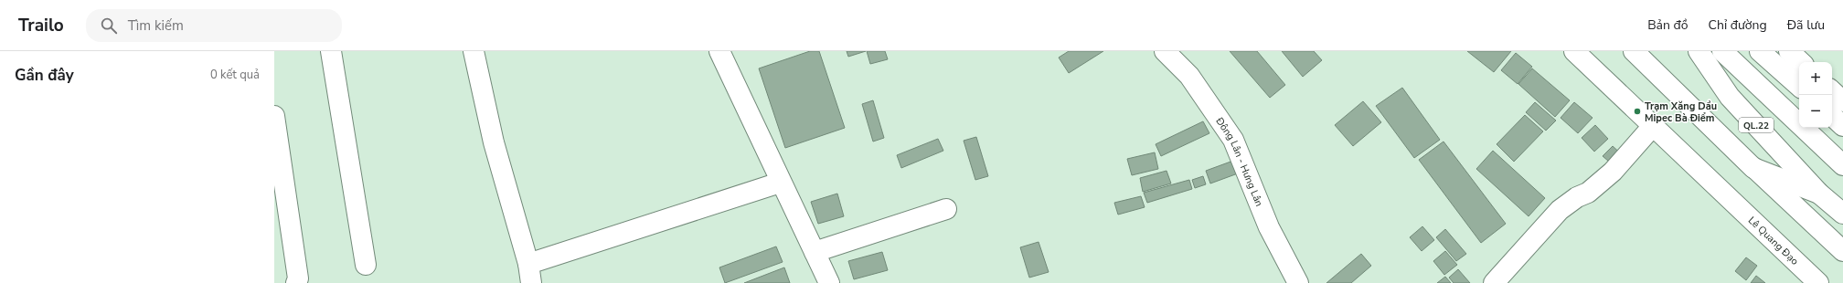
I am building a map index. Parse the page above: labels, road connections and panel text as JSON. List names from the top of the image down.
{
  "streets": {
    "main road": ["QL.22", "Đông Lân - Hưng Lân", "Lê Quang Đạo"]
  },
  "places": ["Trạm Xăng Dầu Mipec Bà Điểm"],
  "page": {
    "header": "Trailo",
    "search": "Tìm kiếm",
    "nav": ["Bản đồ", "Chỉ đường", "Đã lưu"],
    "heading": ["Gần đây", "0 kết quả"],
    "map_buttons": ["+", "−"]
  }
}
